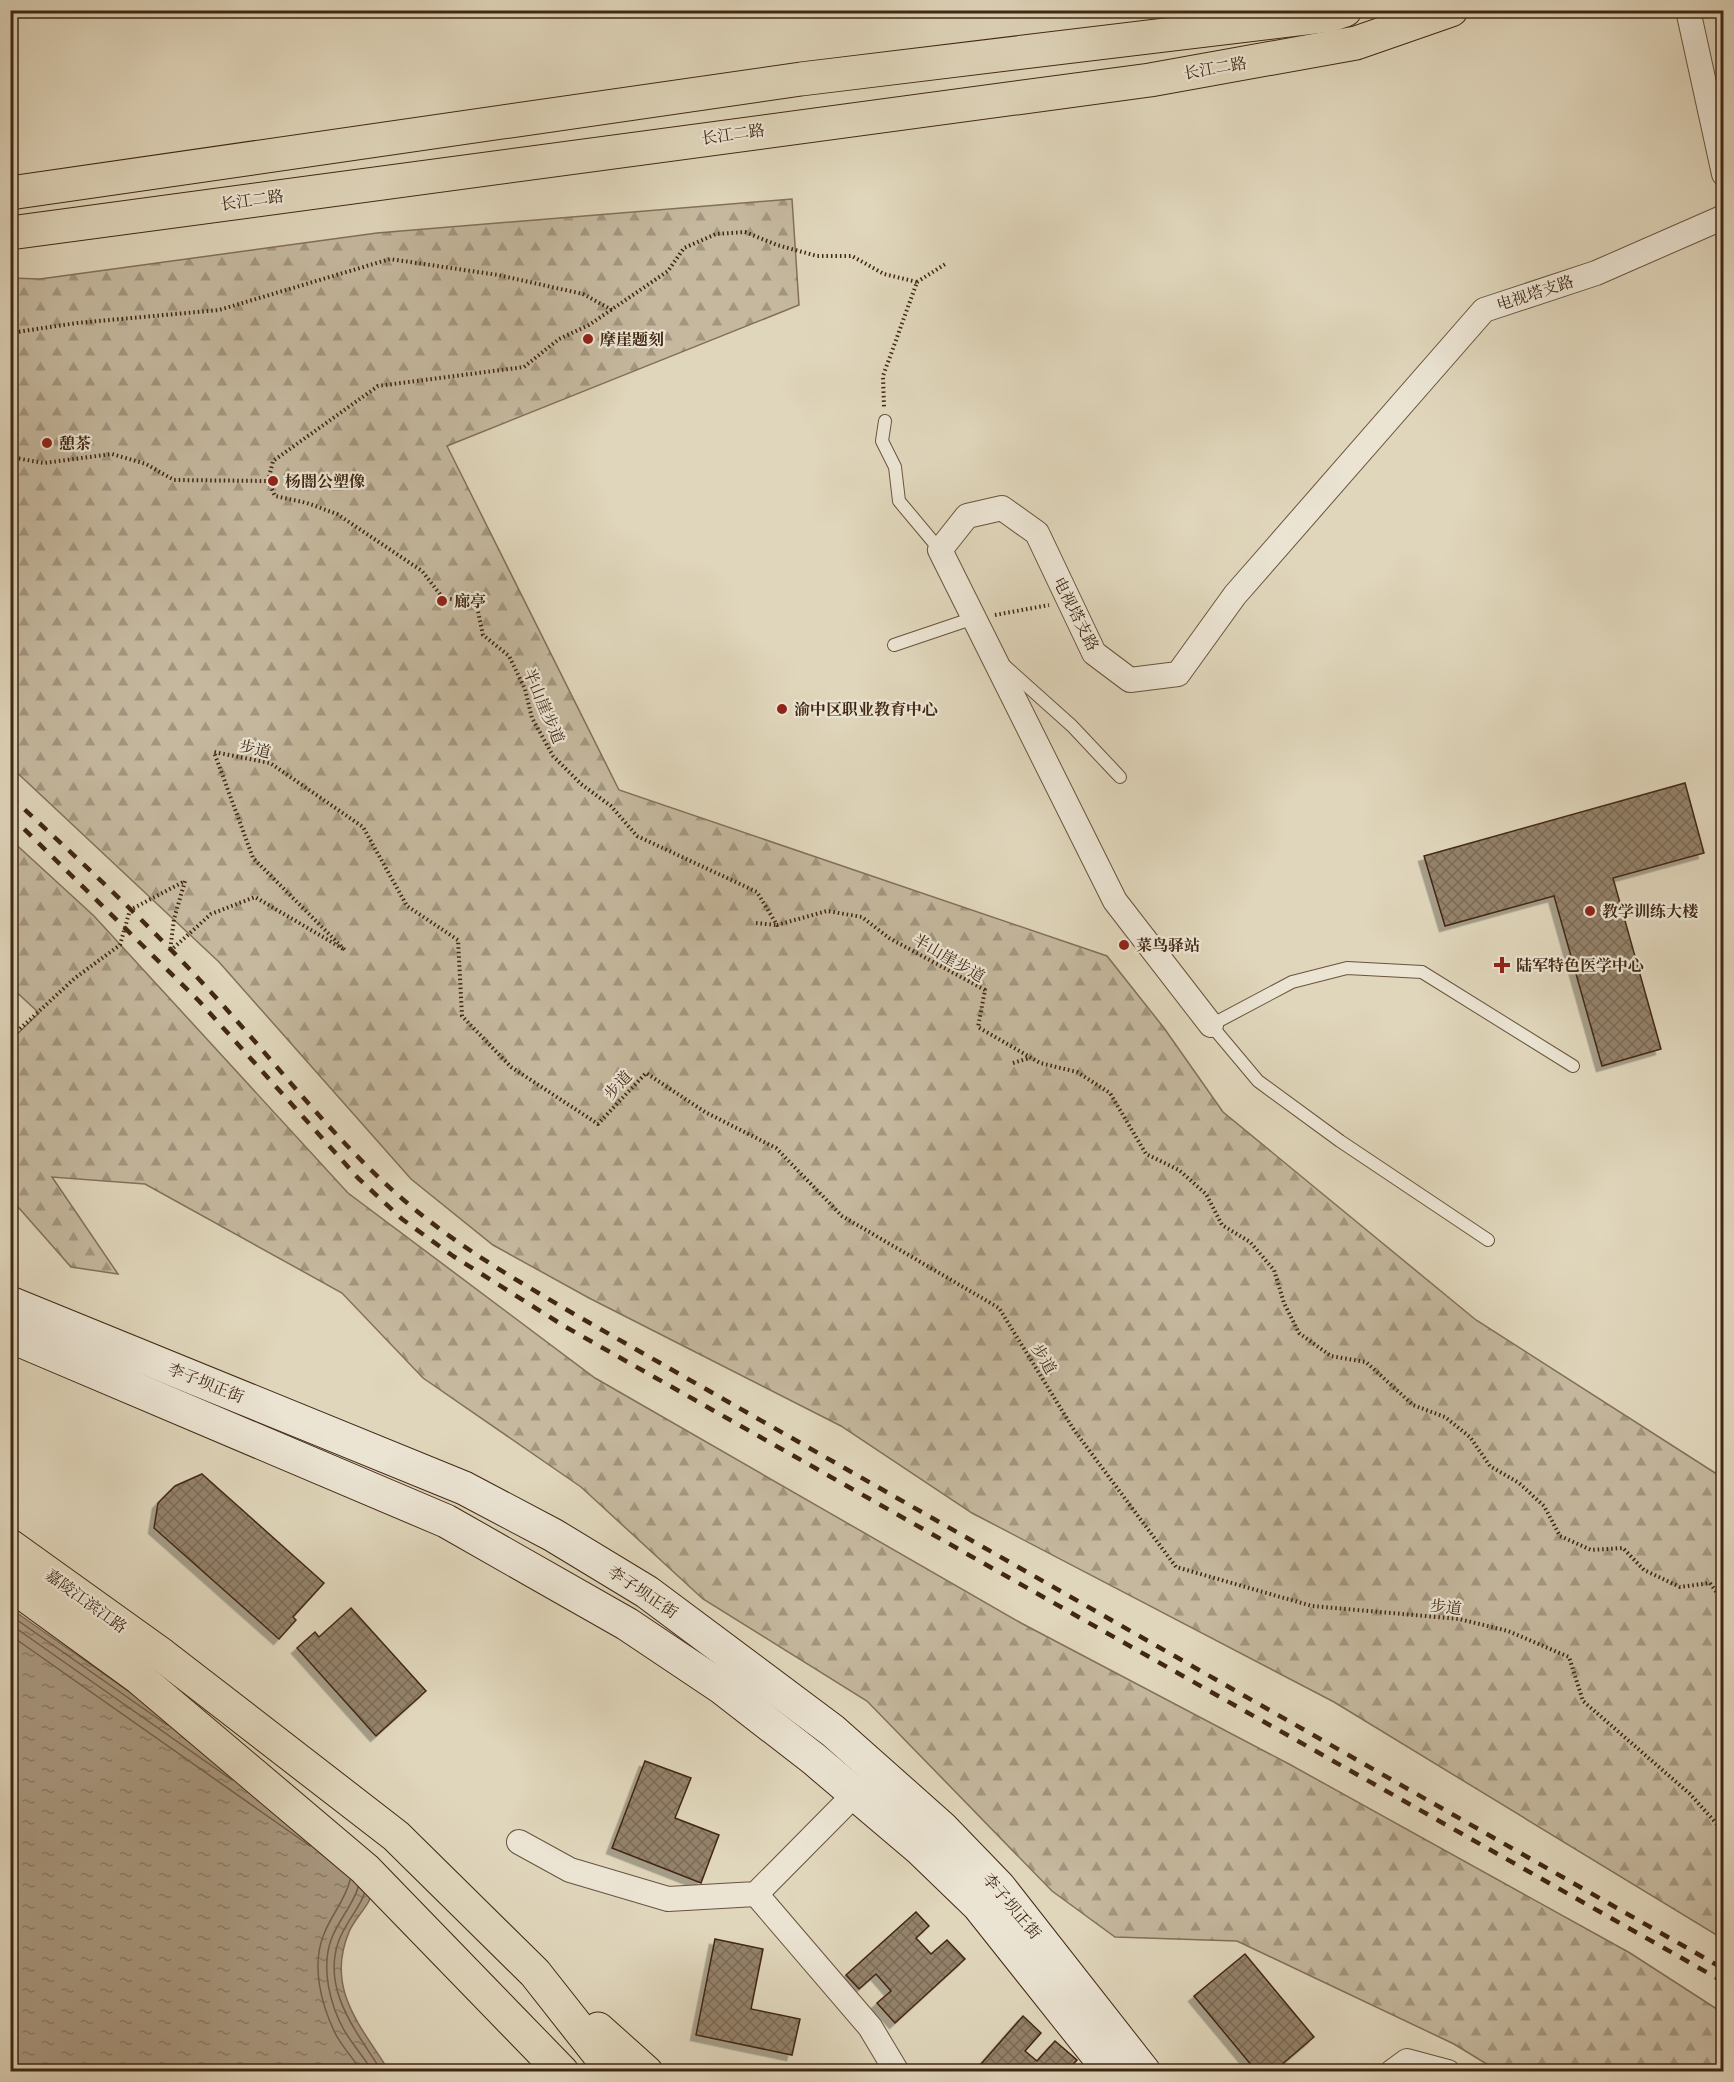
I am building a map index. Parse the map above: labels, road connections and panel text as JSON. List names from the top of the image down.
{
  "streets": {
    "main road": ["长江二路", "李子坝正街", "嘉陵江滨江路"],
    "street": ["电视塔支路"],
    "path": ["半山崖步道", "步道"]
  },
  "places": {
    "other": [
      "摩崖题刻",
      "憩茶",
      "杨闇公塑像",
      "廊亭",
      "渝中区职业教育中心",
      "教学训练大楼",
      "菜鸟驿站"
    ],
    "health": ["陆军特色医学中心"]
  }
}
